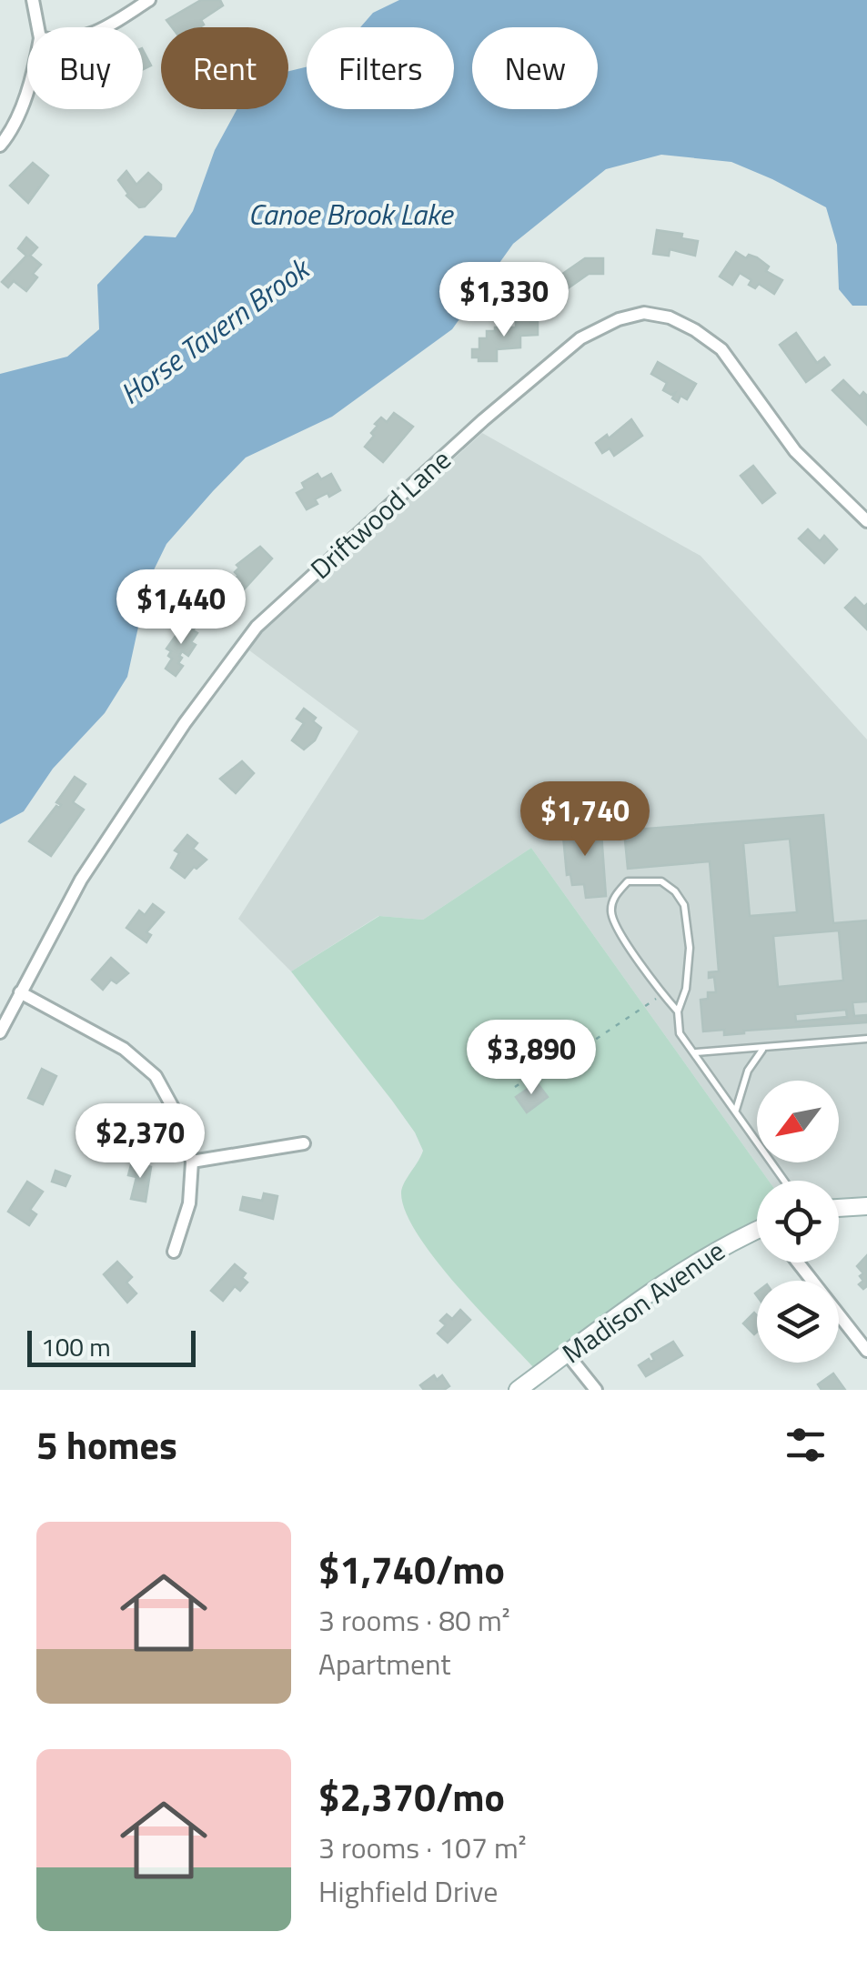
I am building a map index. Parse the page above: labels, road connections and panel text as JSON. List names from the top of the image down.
{
  "streets": {
    "street": ["Driftwood Lane", "Madison Avenue"]
  },
  "water": ["Canoe Brook Lake", "Horse Tavern Brook"],
  "scale_bar": "100 m",
  "north": "bottom left",
  "page": {
    "chip": [
      "Buy",
      "Rent",
      "Filters",
      "New"
    ],
    "price": [
      "$1,330",
      "$1,440",
      "$1,740",
      "$3,890",
      "$2,370"
    ],
    "scale": "100 m",
    "heading": "5 homes",
    "list": [
      {
        "name": "$1,740/mo",
        "note": "3 rooms · 80 m² · Apartment"
      },
      {
        "name": "$2,370/mo",
        "note": "3 rooms · 107 m² · Highfield Drive"
      }
    ]
  }
}
